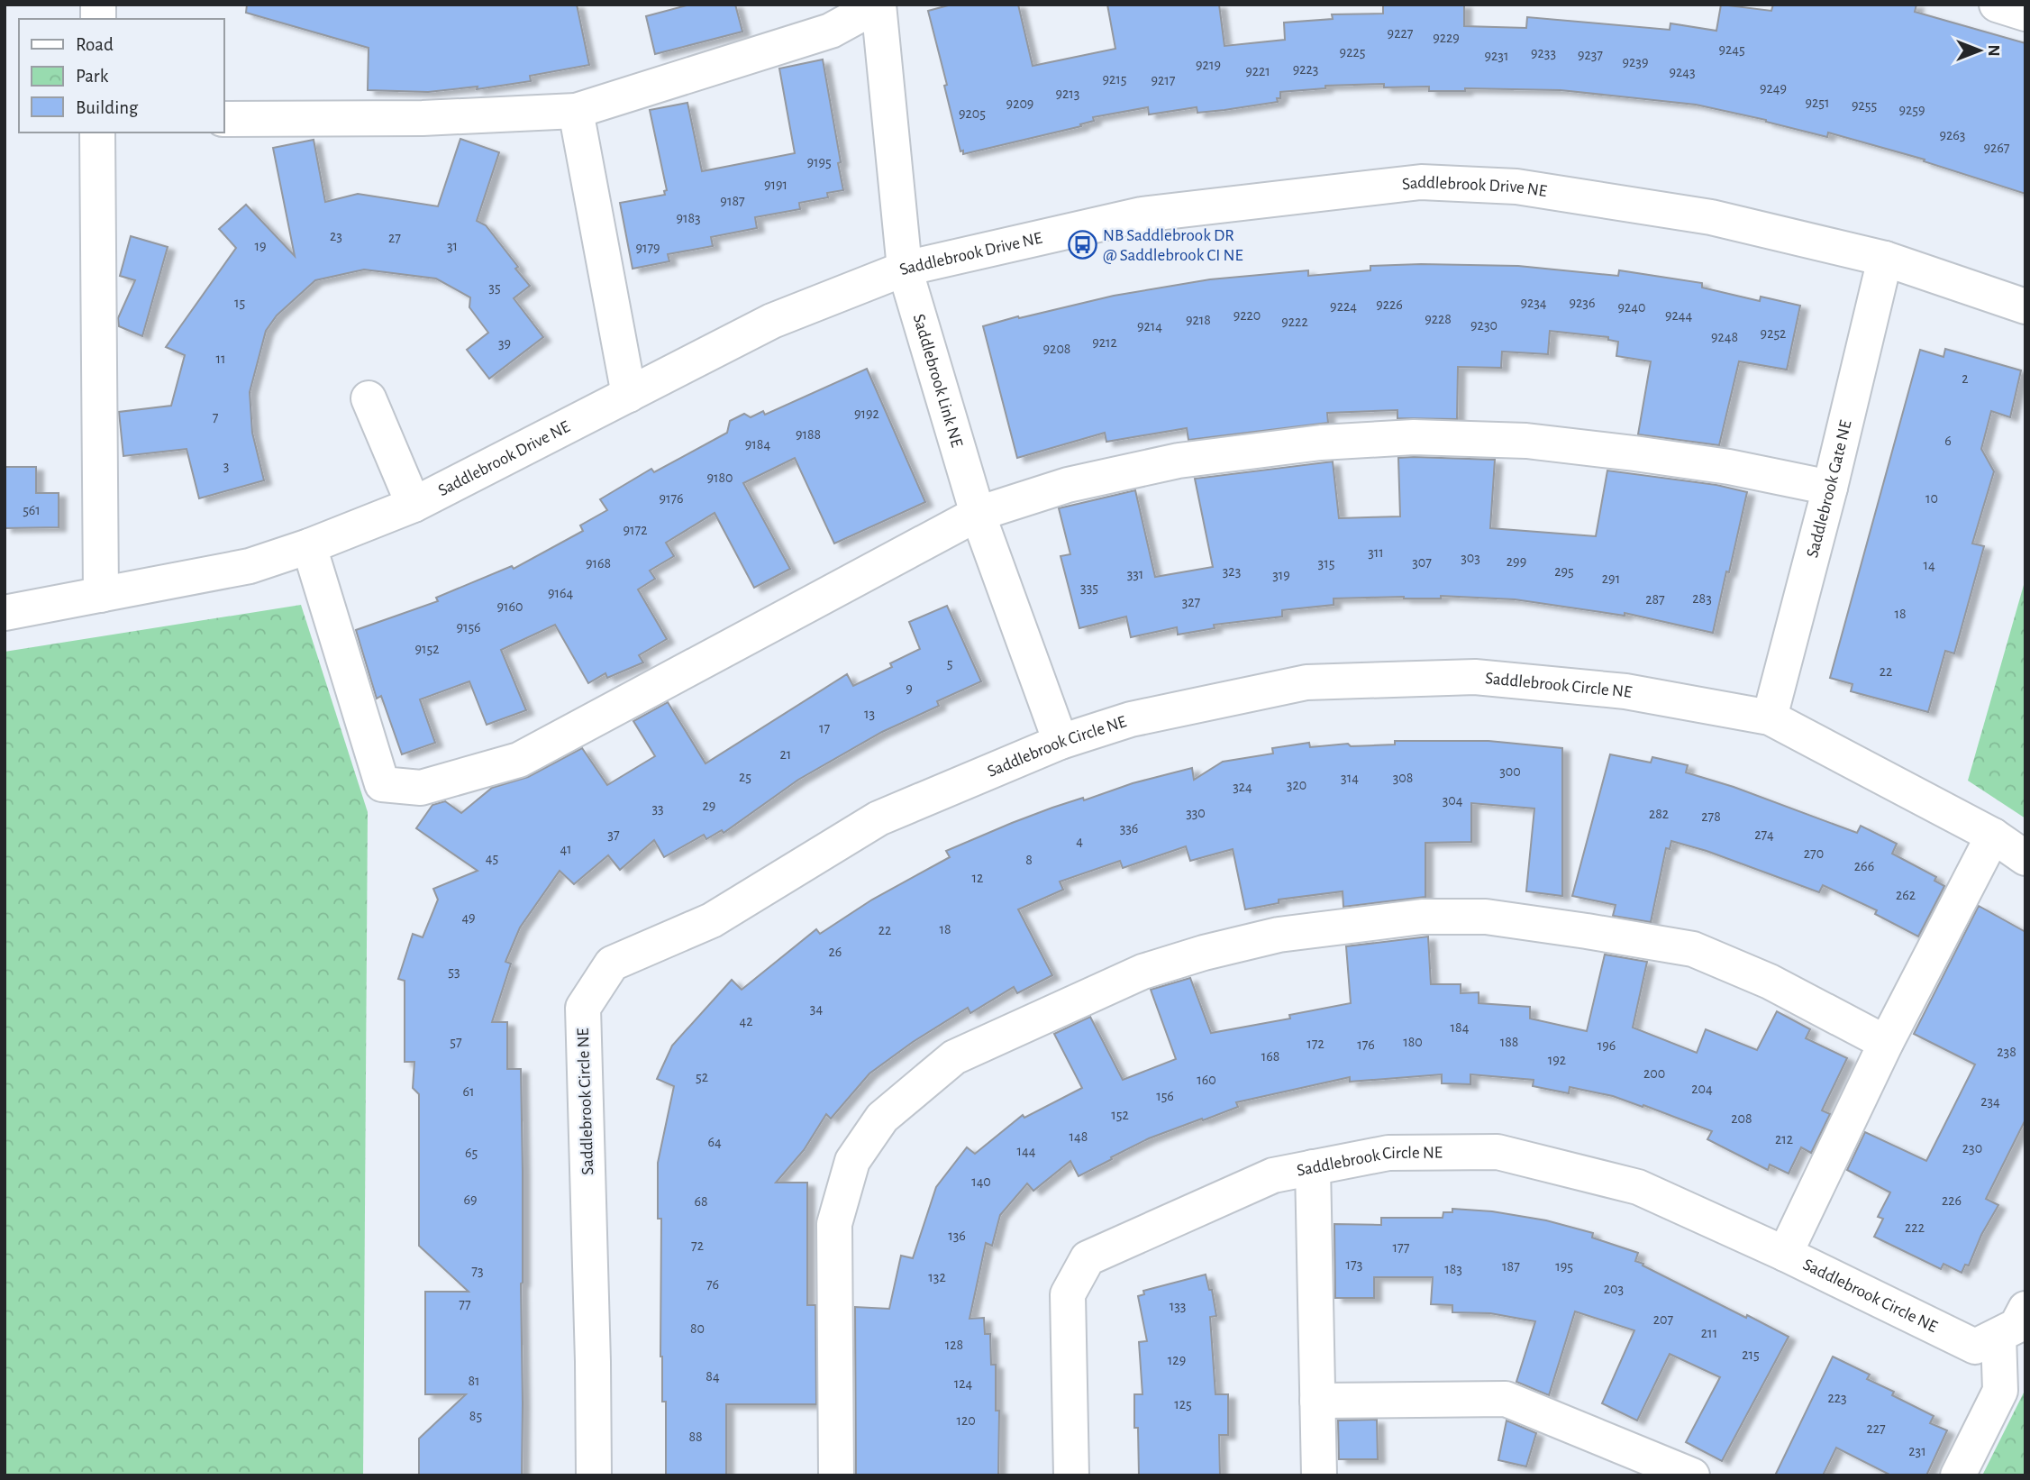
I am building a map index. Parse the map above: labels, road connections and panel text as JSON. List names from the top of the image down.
{
  "streets": {
    "street": [
      "Saddlebrook Drive NE",
      "Saddlebrook Link NE",
      "Saddlebrook Gate NE",
      "Saddlebrook Circle NE"
    ]
  },
  "crossings": [
    ["Saddlebrook Drive NE", "Saddlebrook Link NE"],
    ["Saddlebrook Drive NE", "Saddlebrook Gate NE"],
    ["Saddlebrook Link NE", "Saddlebrook Circle NE"],
    ["Saddlebrook Gate NE", "Saddlebrook Circle NE"]
  ],
  "places": {
    "bus stop": ["NB Saddlebrook DR @ Saddlebrook CI NE"]
  },
  "house_numbers": [
    "9227",
    "9229",
    "9245",
    "9225",
    "9233",
    "9237",
    "9231",
    "9239",
    "9219",
    "9223",
    "9221",
    "9243",
    "9215",
    "9217",
    "9249",
    "9213",
    "9251",
    "9209",
    "9255",
    "9259",
    "9205",
    "9263",
    "9267",
    "9195",
    "9191",
    "9187",
    "9183",
    "23",
    "27",
    "19",
    "31",
    "9179",
    "35",
    "15",
    "9234",
    "9236",
    "9226",
    "9224",
    "9240",
    "9220",
    "9244",
    "9228",
    "9218",
    "9222",
    "9230",
    "9214",
    "9252",
    "9248",
    "9212",
    "39",
    "9208",
    "11",
    "2",
    "9192",
    "7",
    "9188",
    "6",
    "9184",
    "3",
    "9180",
    "9176",
    "10",
    "561",
    "9172",
    "311",
    "303",
    "299",
    "307",
    "9168",
    "315",
    "14",
    "323",
    "295",
    "331",
    "319",
    "291",
    "335",
    "9164",
    "283",
    "287",
    "327",
    "9160",
    "18",
    "9156",
    "9152",
    "5",
    "22",
    "9",
    "13",
    "17",
    "21",
    "300",
    "25",
    "314",
    "308",
    "320",
    "324",
    "304",
    "29",
    "33",
    "330",
    "282",
    "278",
    "336",
    "37",
    "274",
    "4",
    "41",
    "270",
    "45",
    "8",
    "266",
    "12",
    "262",
    "49",
    "18",
    "22",
    "26",
    "53",
    "34",
    "42",
    "184",
    "57",
    "180",
    "188",
    "172",
    "176",
    "196",
    "238",
    "168",
    "192",
    "200",
    "52",
    "160",
    "204",
    "61",
    "156",
    "234",
    "152",
    "208",
    "148",
    "212",
    "64",
    "230",
    "144",
    "65",
    "140",
    "69",
    "226",
    "68",
    "222",
    "136",
    "72",
    "177",
    "173",
    "187",
    "195",
    "183",
    "73",
    "132",
    "76",
    "203",
    "77",
    "133",
    "207",
    "80",
    "211",
    "128",
    "215",
    "129",
    "84",
    "81",
    "124",
    "223",
    "125",
    "85",
    "120",
    "227",
    "88",
    "231"
  ],
  "legend": ["Road", "Park", "Building"],
  "north": "right"
}
